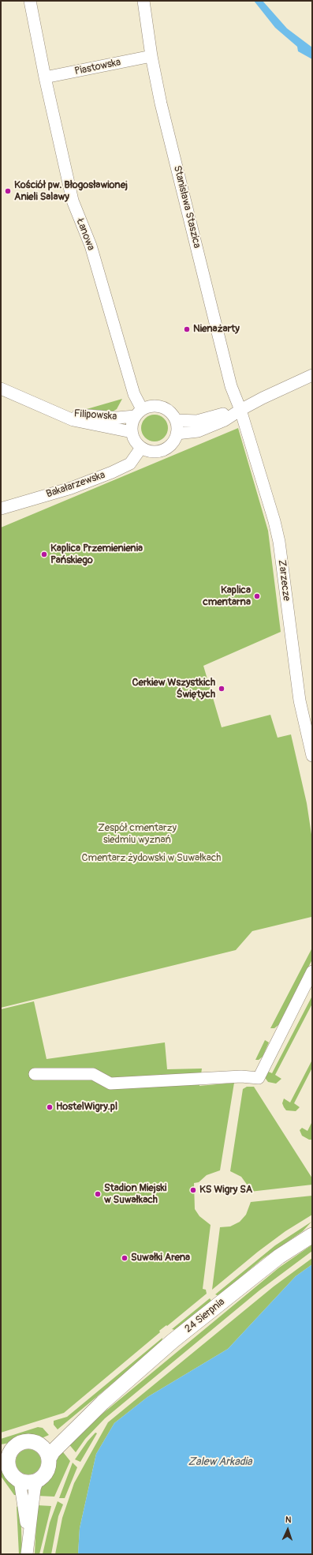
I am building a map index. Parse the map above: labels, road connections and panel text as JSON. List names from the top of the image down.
{
  "streets": {
    "main road": ["24 Sierpnia"],
    "street": [
      "Piastowska",
      "Stanisława Staszica",
      "Łanowa",
      "Filipowska",
      "Bakałarzewska",
      "Zarzecze"
    ]
  },
  "crossings": [
    ["Piastowska", "Stanisława Staszica"],
    ["Piastowska", "Łanowa"],
    ["Stanisława Staszica", "Zarzecze"],
    ["Łanowa", "Filipowska"],
    ["Łanowa", "Bakałarzewska"],
    ["Filipowska", "Bakałarzewska"]
  ],
  "water": ["Zalew Arkadia"],
  "parks": ["Zespół cmentarzy siedmiu wyznań", "Cmentarz żydowski w Suwałkach"],
  "places": [
    "Kościół pw. Błogosławionej Anieli Salawy",
    "Nienażarty",
    "Kaplica Przemienienia Pańskiego",
    "Kaplica cmentarna",
    "Cerkiew Wszystkich Świętych",
    "HostelWigry.pl",
    "KS Wigry SA",
    "Stadion Miejski w Suwałkach",
    "Suwałki Arena"
  ],
  "north": "top"
}
